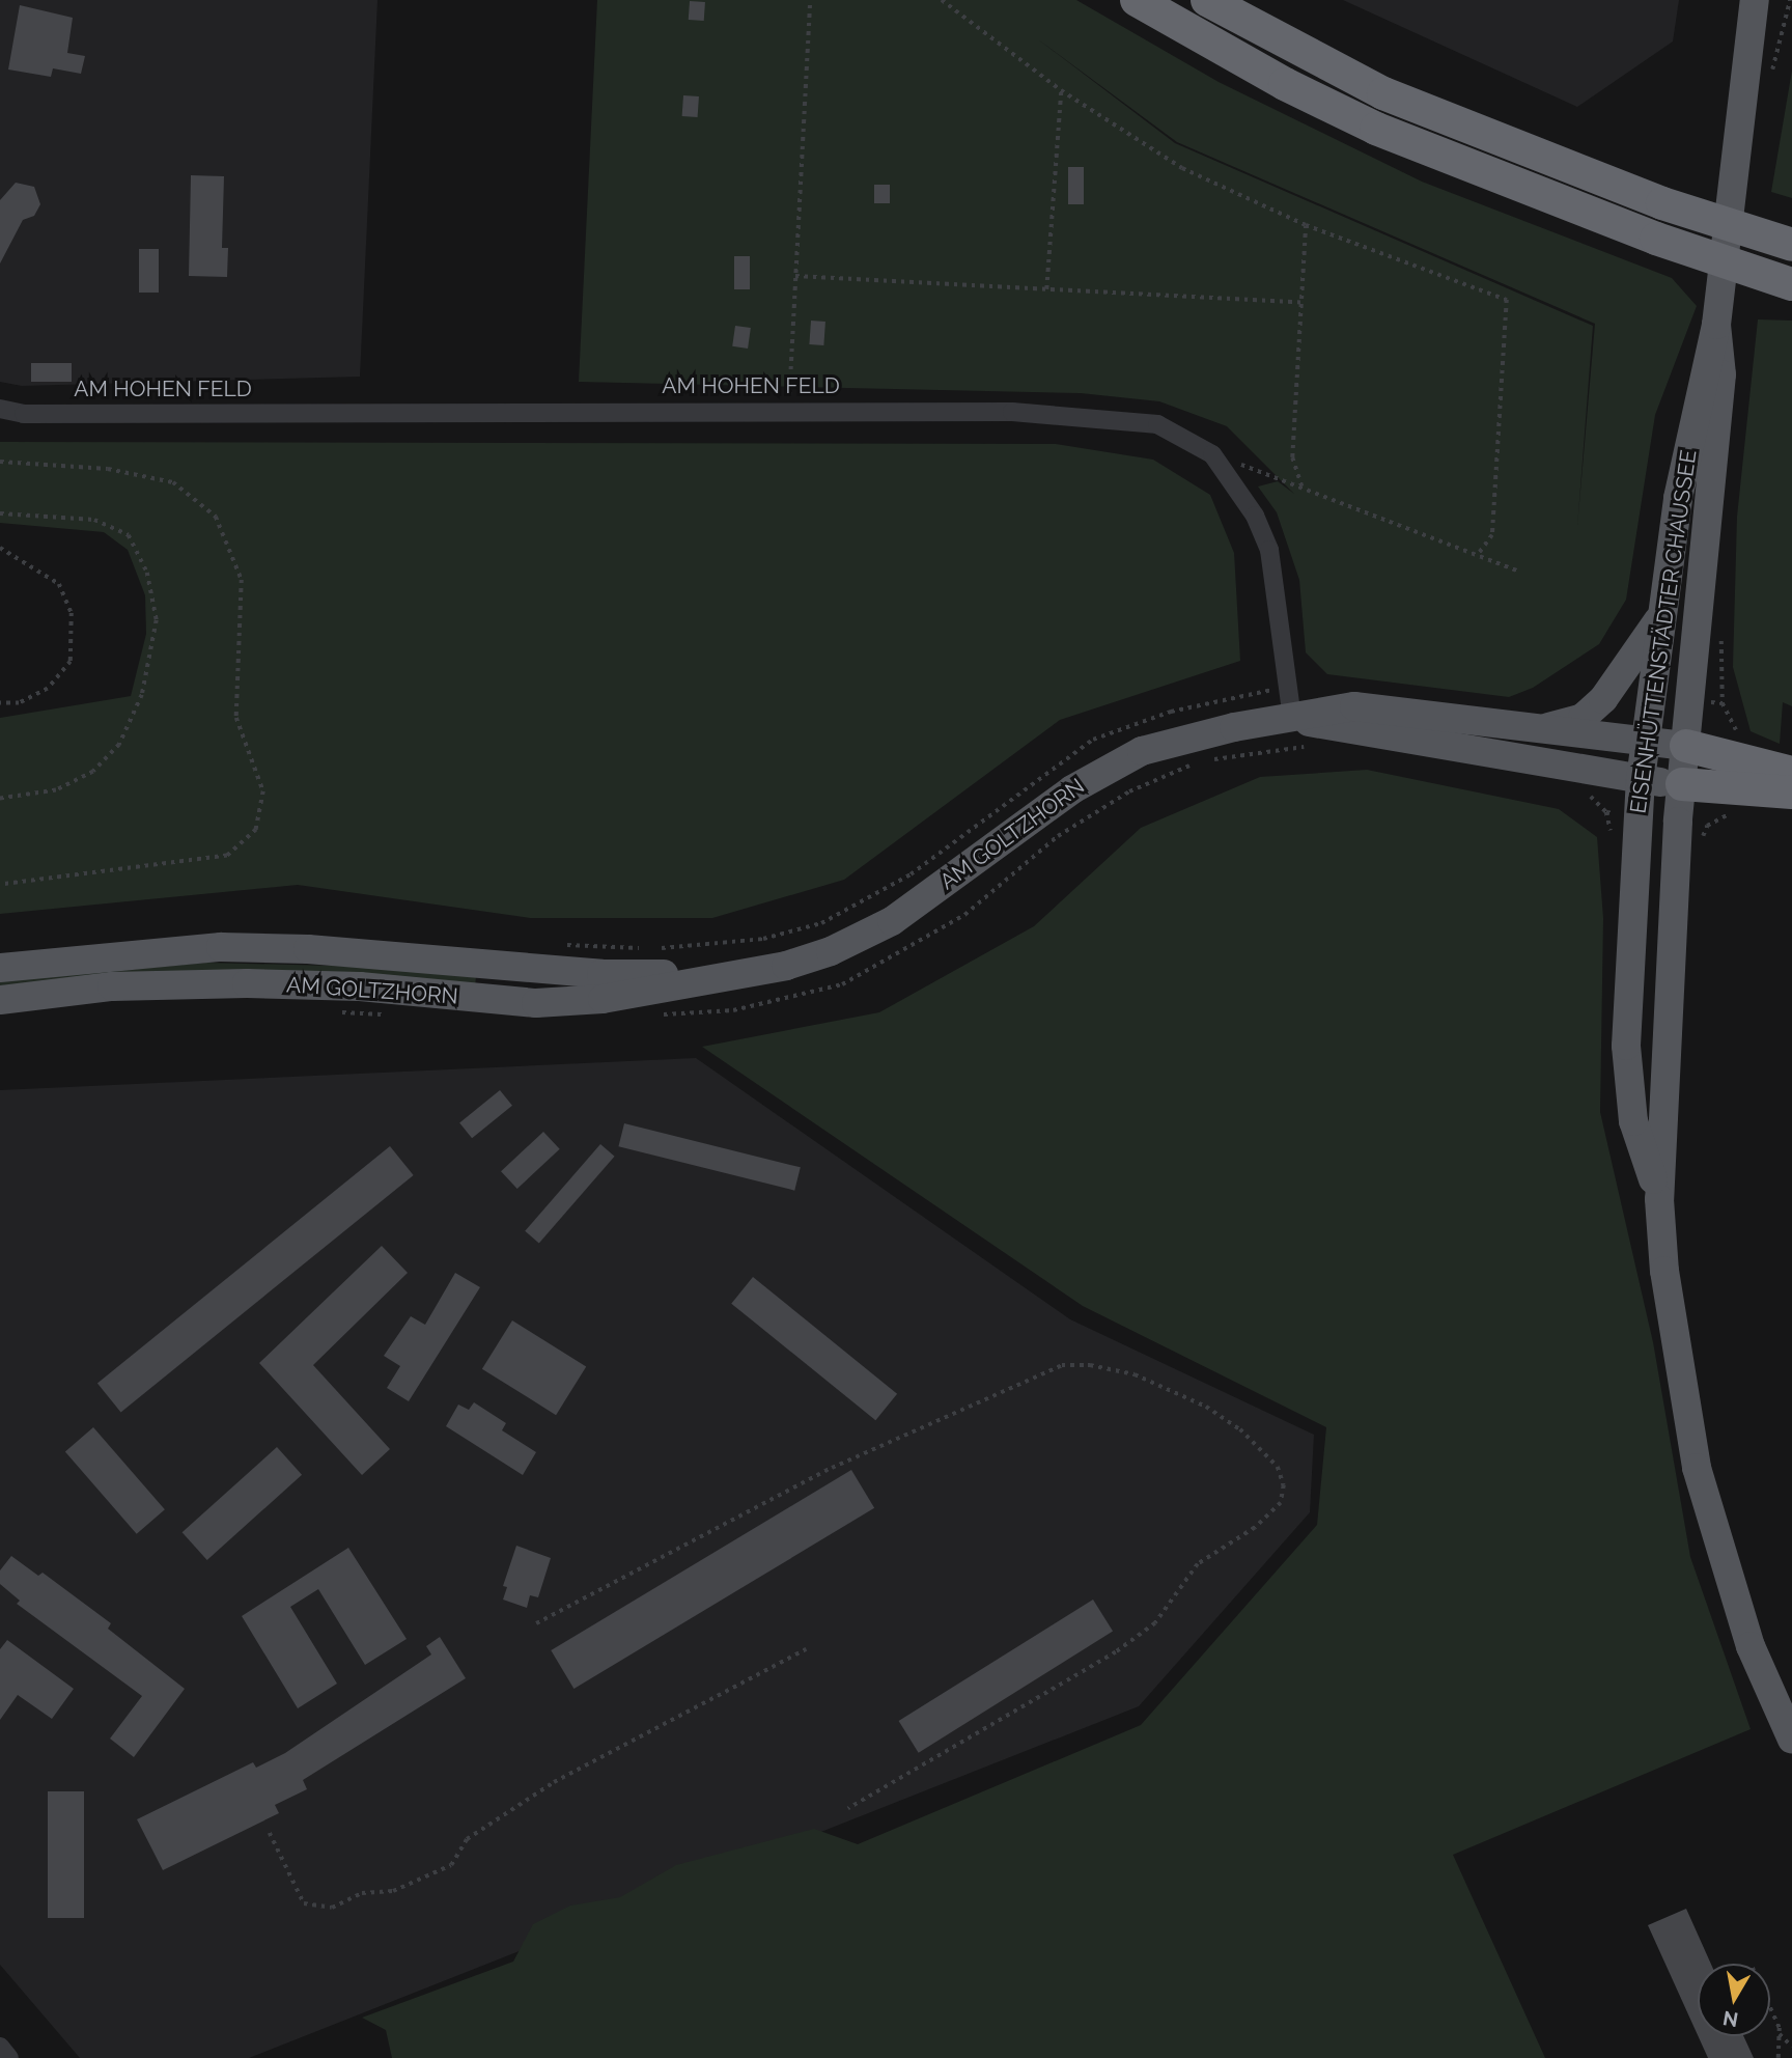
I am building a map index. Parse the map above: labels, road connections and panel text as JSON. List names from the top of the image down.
{
  "streets": {
    "main road": ["EISENHÜTTENSTÄDTER CHAUSSEE", "AM GOLTZHORN"],
    "street": ["AM HOHEN FELD"]
  },
  "crossings": [
    ["AM HOHEN FELD", "AM GOLTZHORN"],
    ["EISENHÜTTENSTÄDTER CHAUSSEE", "AM GOLTZHORN"]
  ],
  "north": "bottom"
}
